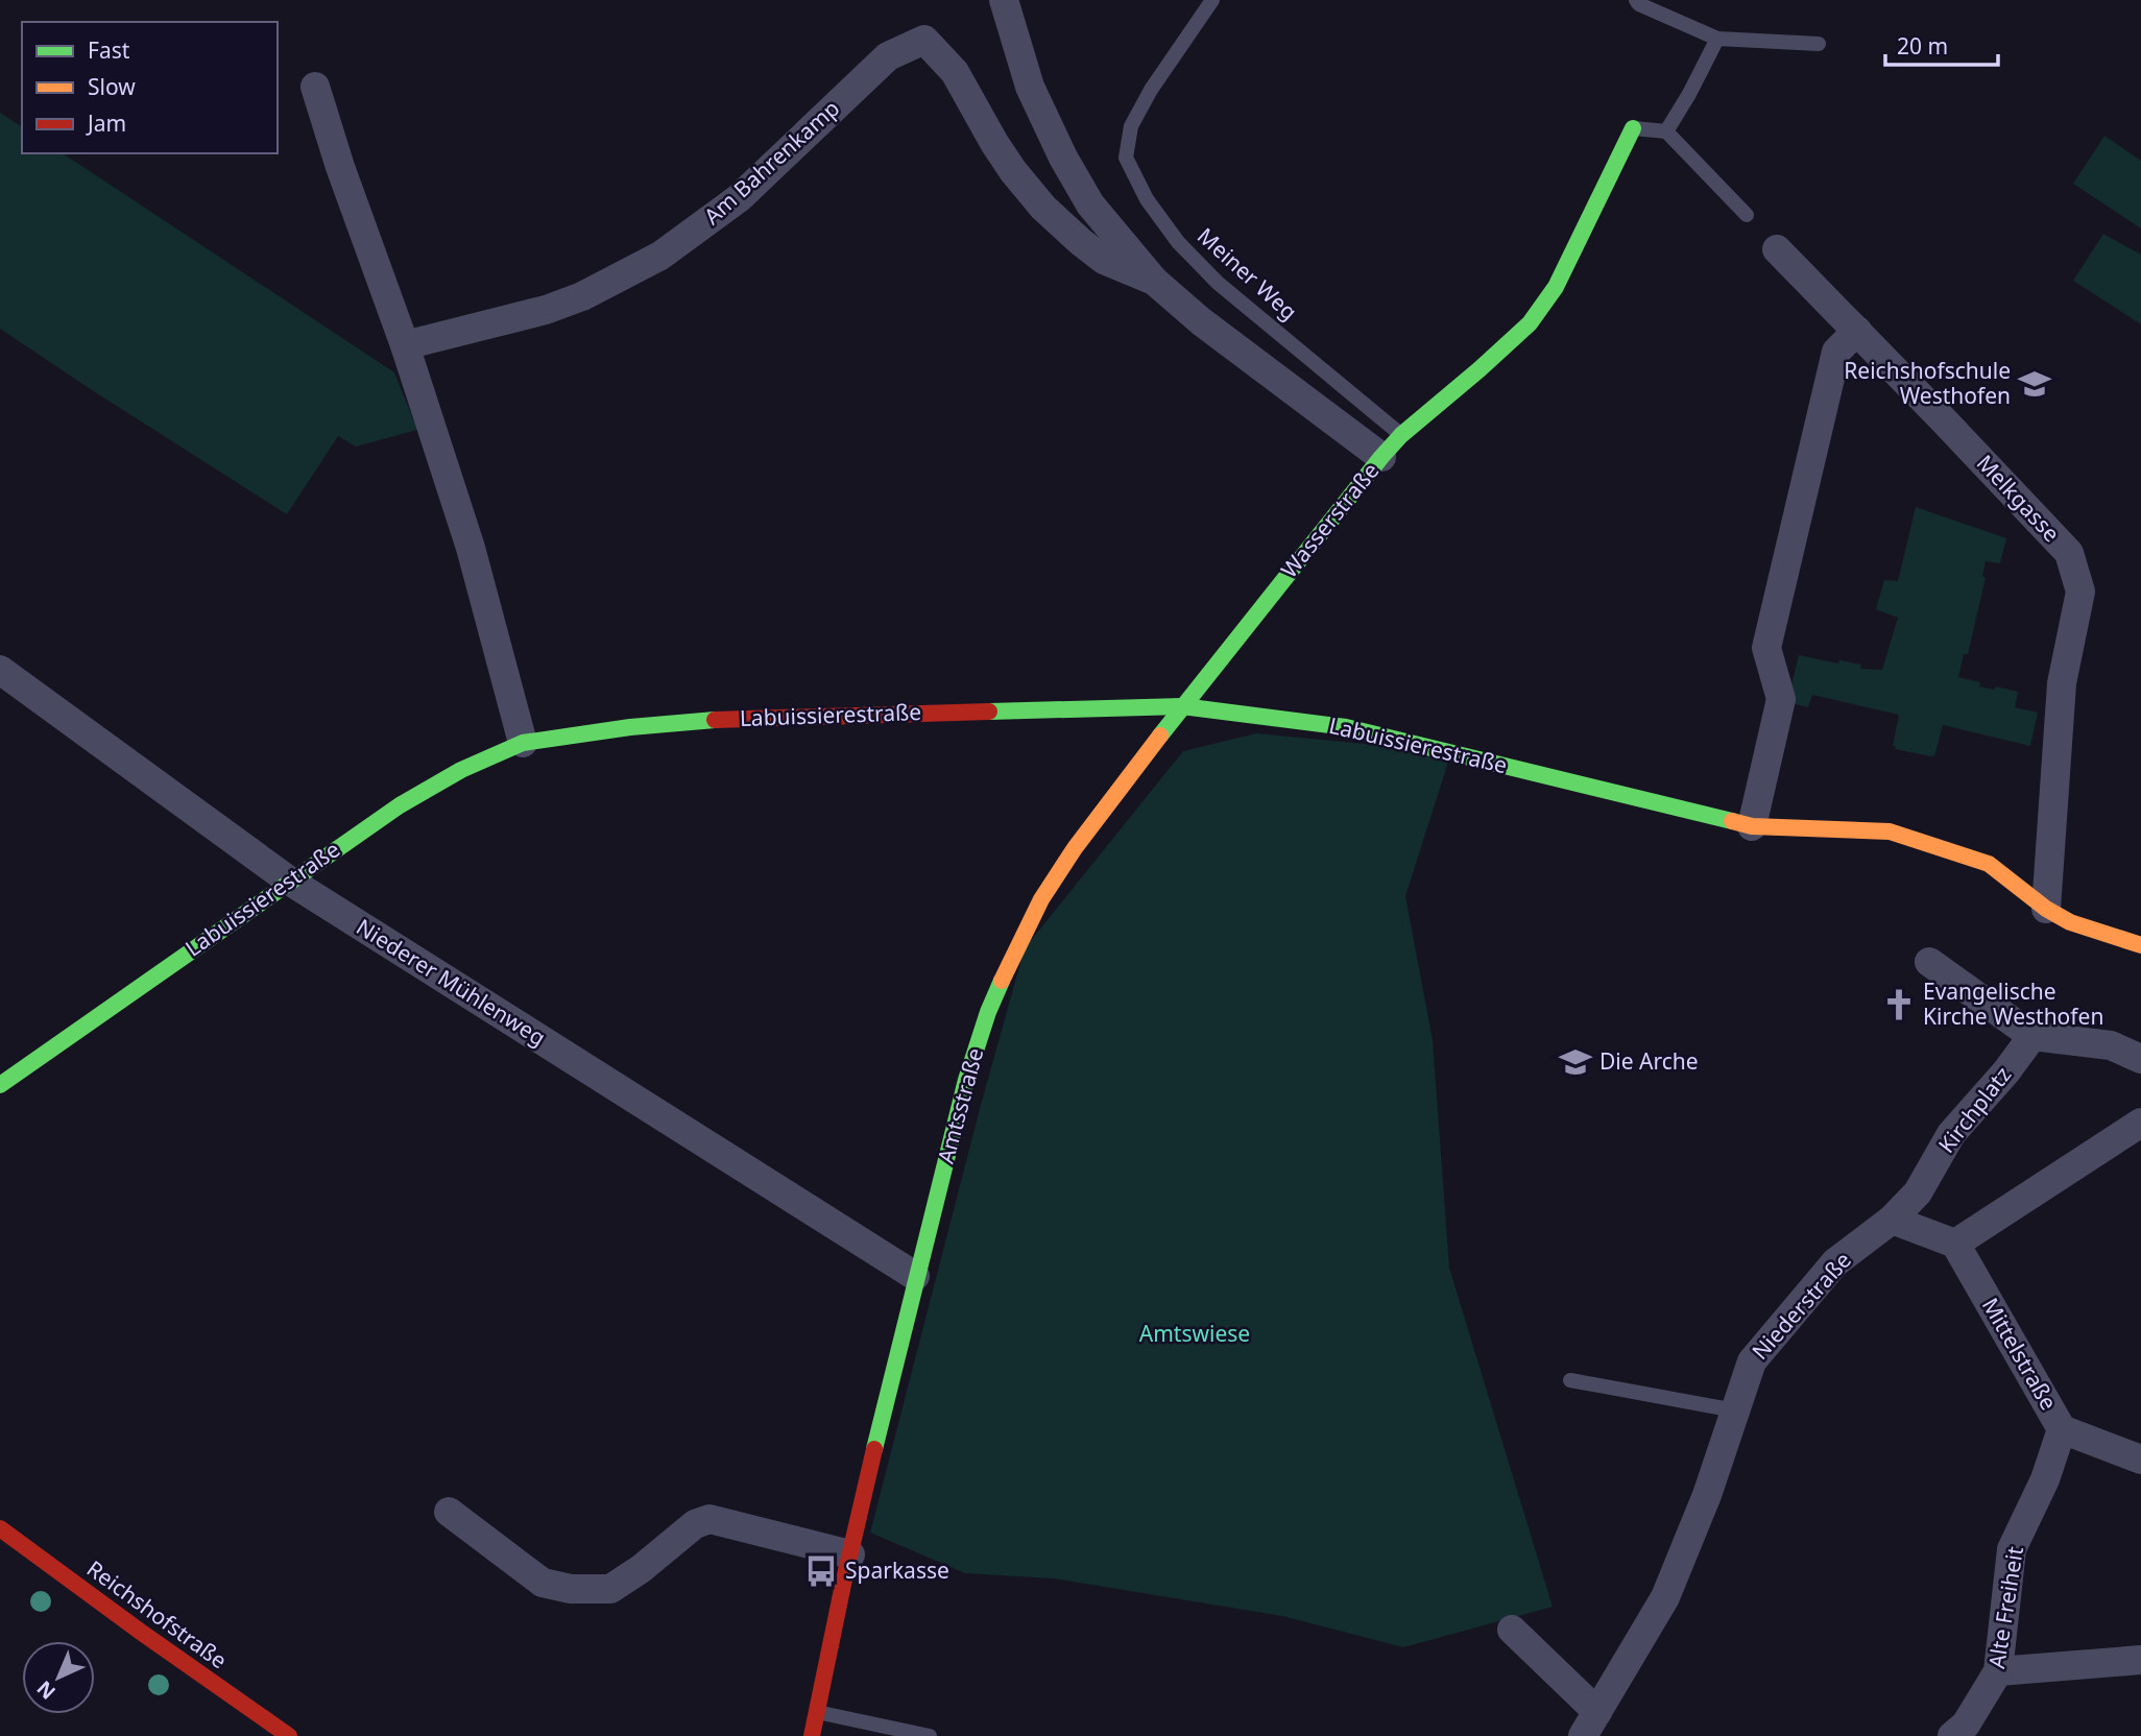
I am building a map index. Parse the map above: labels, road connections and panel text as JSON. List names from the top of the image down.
{
  "streets": {
    "street": [
      "Am Bahrenkamp",
      "Melkgasse",
      "Wasserstraße",
      "Labuissierestraße",
      "Niederer Mühlenweg",
      "Amtsstraße",
      "Kirchplatz",
      "Niederstraße",
      "Mittelstraße",
      "Alte Freiheit",
      "Reichshofstraße"
    ],
    "lane": ["Meiner Weg"]
  },
  "crossings": [
    ["Am Bahrenkamp", "Wasserstraße"],
    ["Melkgasse", "Labuissierestraße"],
    ["Wasserstraße", "Labuissierestraße"],
    ["Wasserstraße", "Amtsstraße"],
    ["Labuissierestraße", "Niederer Mühlenweg"],
    ["Labuissierestraße", "Amtsstraße"],
    ["Niederer Mühlenweg", "Amtsstraße"],
    ["Kirchplatz", "Niederstraße"],
    ["Mittelstraße", "Alte Freiheit"]
  ],
  "parks": ["Amtswiese"],
  "places": {
    "school or university": ["Reichshofschule Westhofen", "Die Arche"],
    "church": ["Evangelische Kirche Westhofen"],
    "bus stop": ["Sparkasse"]
  },
  "legend": ["Fast", "Slow", "Jam"],
  "scale_bar": "20 m",
  "north": "bottom left"
}
